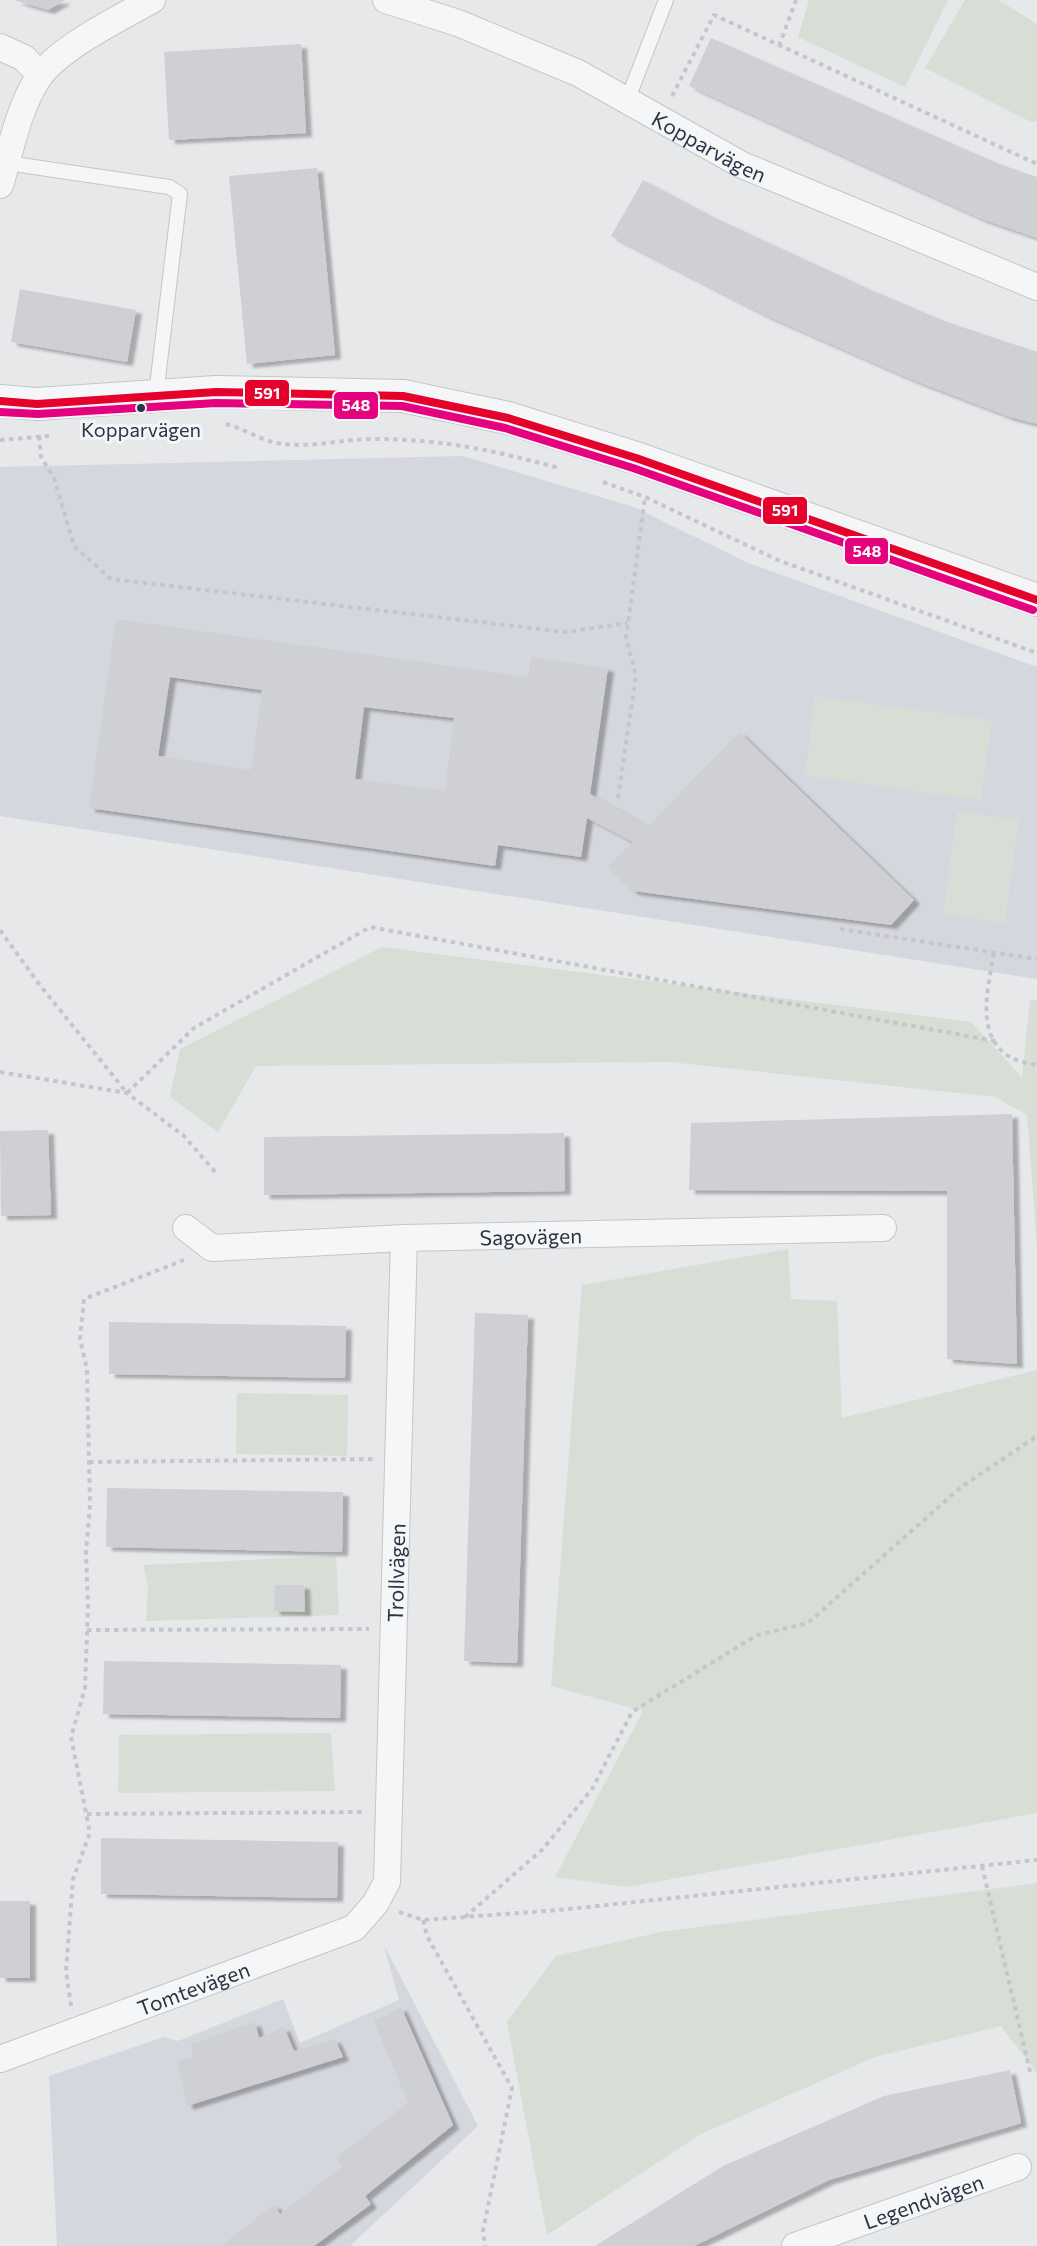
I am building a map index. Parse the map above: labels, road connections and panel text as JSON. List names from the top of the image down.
{
  "streets": {
    "street": [
      "Kopparvägen",
      "Sagovägen",
      "Trollvägen",
      "Tomtevägen",
      "Legendvägen"
    ]
  },
  "crossings": [
    ["Sagovägen", "Trollvägen"],
    ["Trollvägen", "Tomtevägen"]
  ],
  "places": ["Kopparvägen"],
  "lines": ["transit line 591", "transit line 548"]
}
